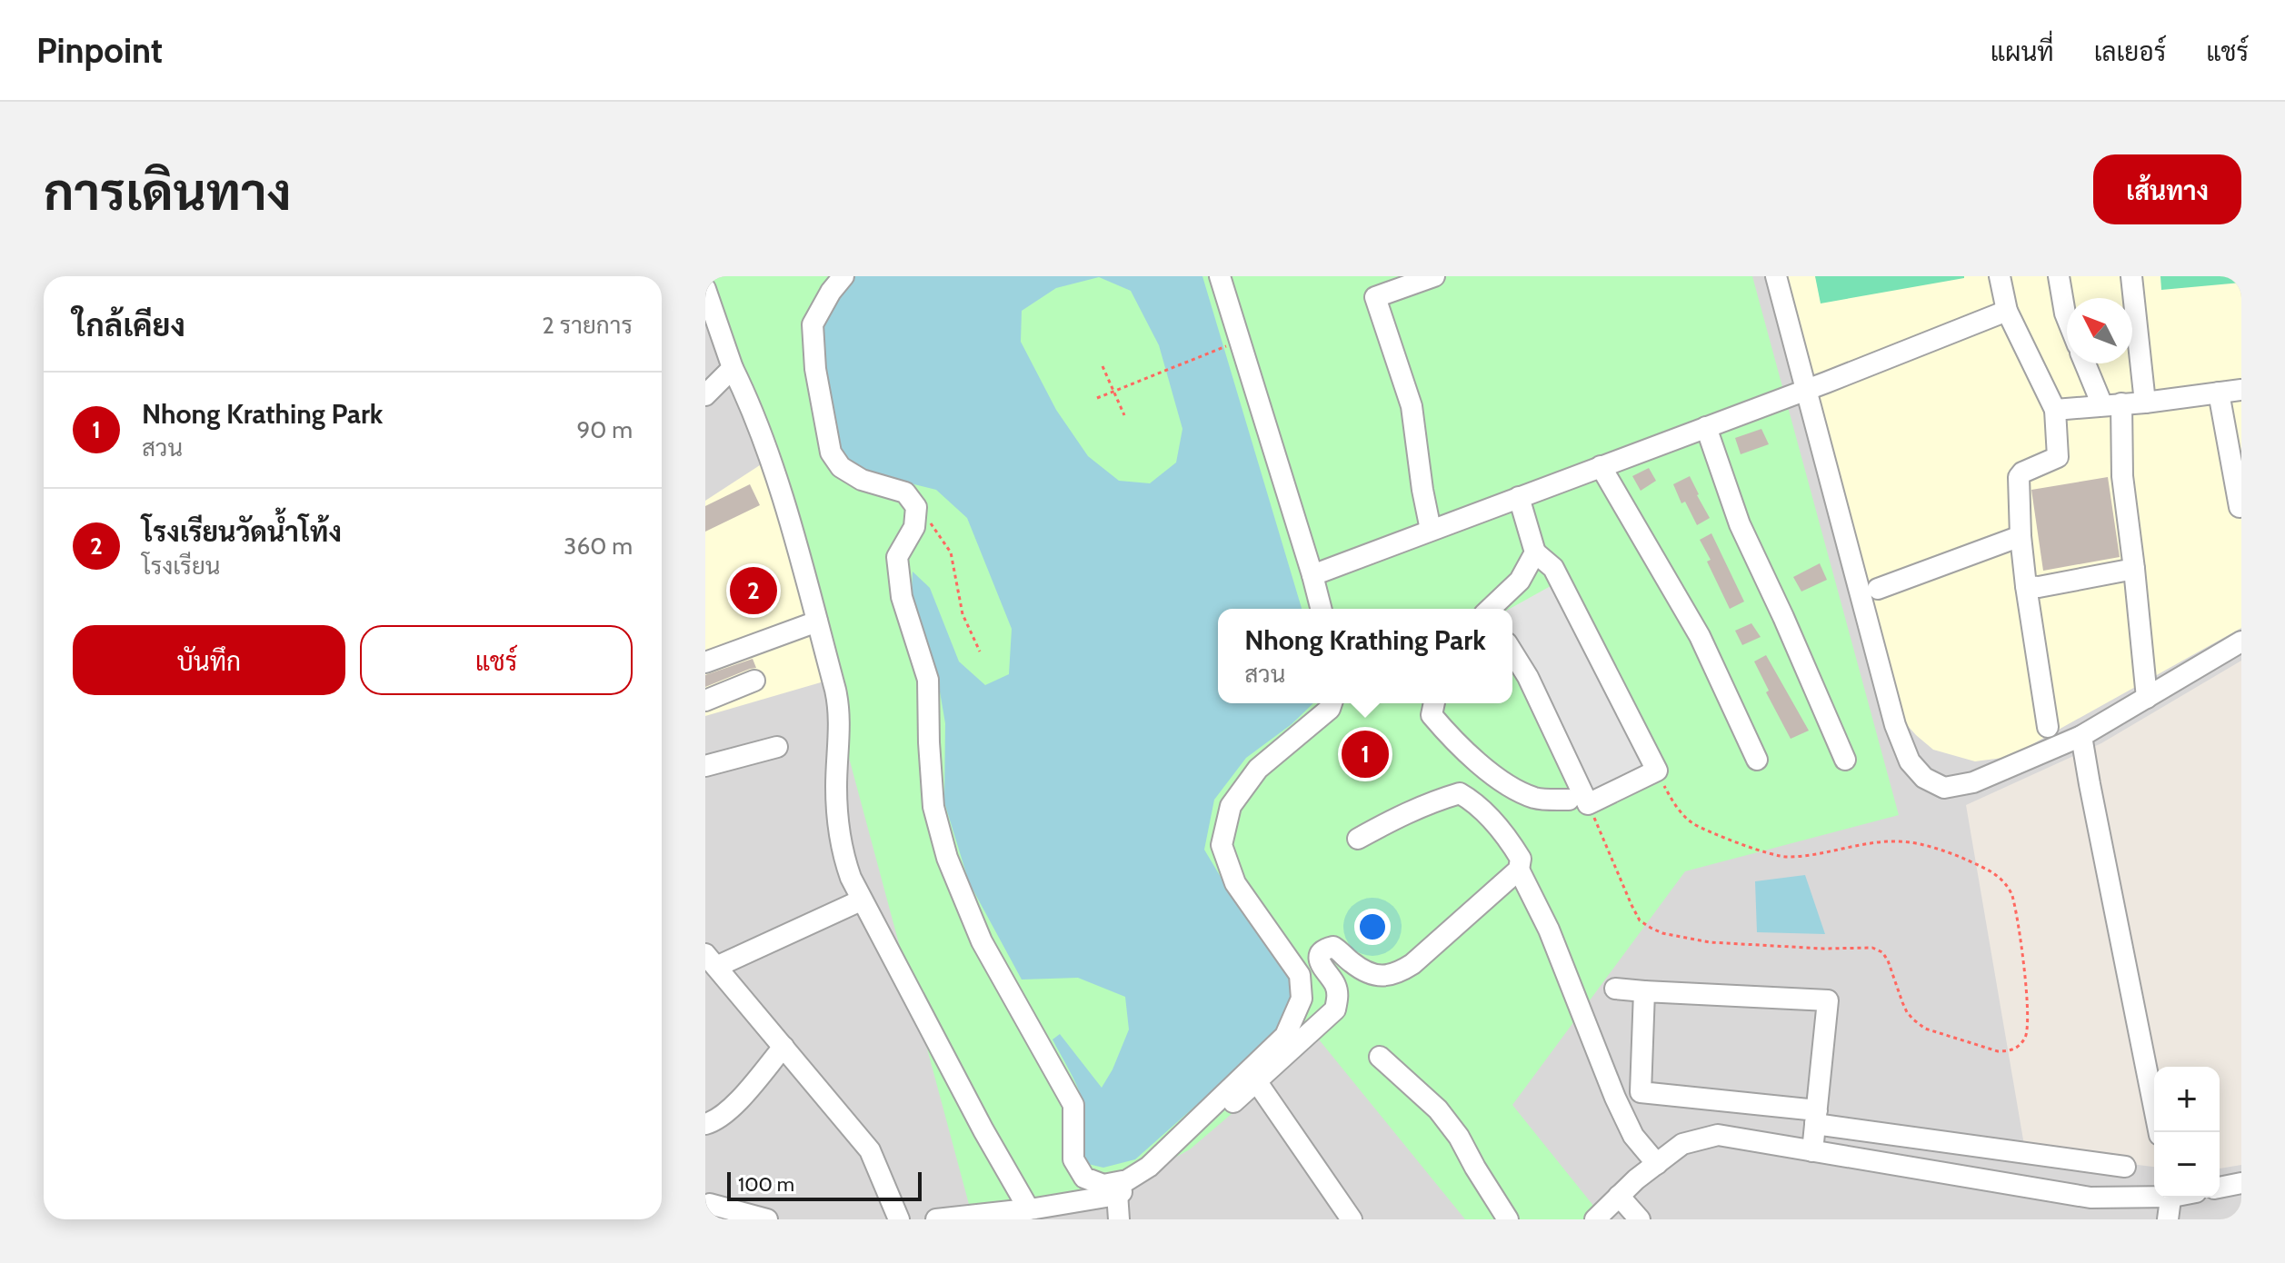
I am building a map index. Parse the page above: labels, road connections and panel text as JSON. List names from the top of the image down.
{
  "scale_bar": "100 m",
  "north": "top left",
  "page": {
    "header": "Pinpoint",
    "nav": ["แผนที่", "เลเยอร์", "แชร์"],
    "buttons": [
      "เส้นทาง",
      ["บันทึก", "แชร์"]
    ],
    "title": "การเดินทาง",
    "heading": ["ใกล้เคียง", "2 รายการ"],
    "list": [
      {
        "mark": "1",
        "name": "Nhong Krathing Park",
        "note": "สวน",
        "value": "90 m"
      },
      {
        "mark": "2",
        "name": "โรงเรียนวัดน้ำโท้ง",
        "note": "โรงเรียน",
        "value": "360 m"
      }
    ],
    "pins": ["2", "1"],
    "popup": ["Nhong Krathing Park", "สวน"],
    "map_buttons": ["+", "−"],
    "scale": "100 m"
  }
}
